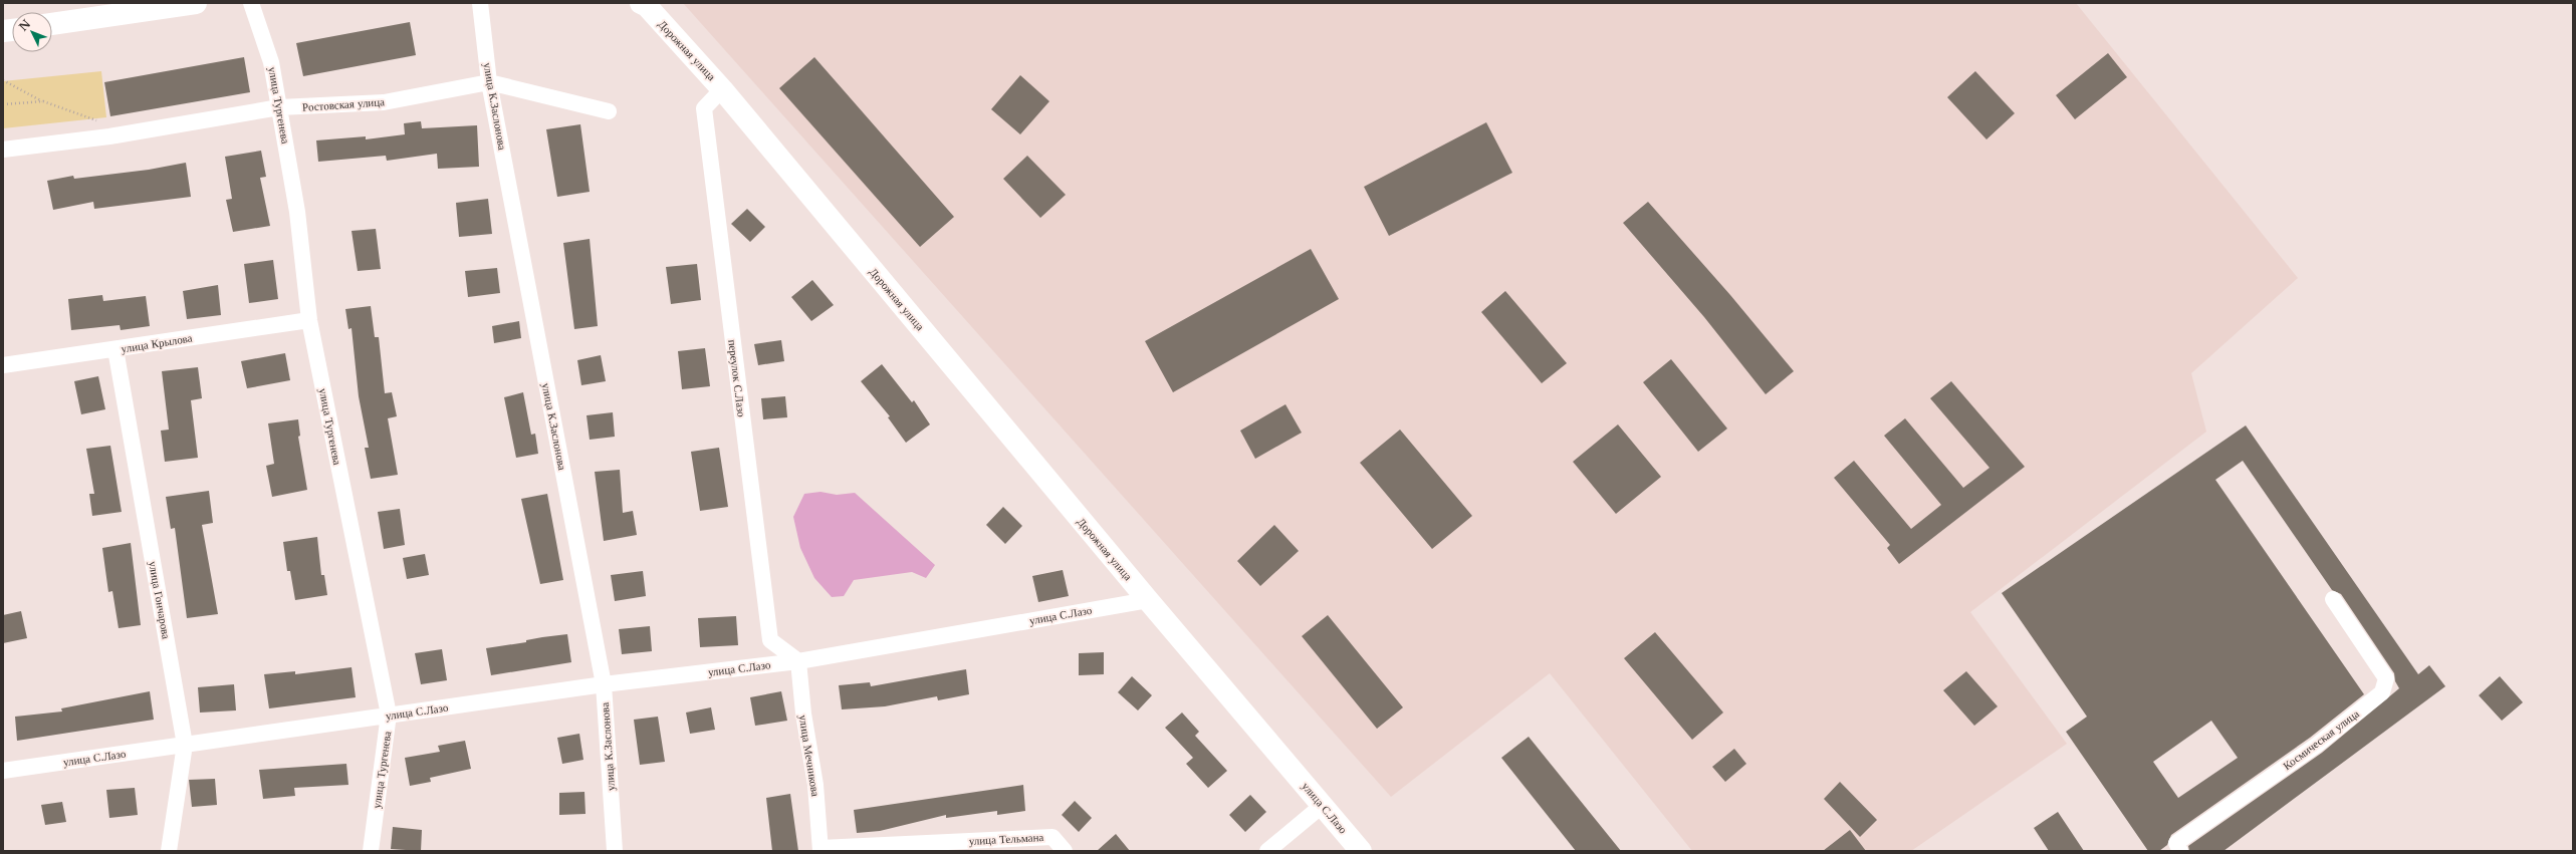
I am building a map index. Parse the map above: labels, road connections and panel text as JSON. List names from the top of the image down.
{
  "streets": {
    "street": [
      "Дорожная улица",
      "Ростовская улица",
      "улица Тургенева",
      "улица К.Заслонова",
      "улица Крылова",
      "переулок С.Лазо",
      "улица Гончарова",
      "улица С.Лазо",
      "Космическая улица",
      "улица Мечникова",
      "улица Тельмана"
    ]
  },
  "crossings": [
    ["Дорожная улица", "переулок С.Лазо"],
    ["Дорожная улица", "улица С.Лазо"],
    ["Ростовская улица", "улица Тургенева"],
    ["Ростовская улица", "улица К.Заслонова"],
    ["улица Тургенева", "улица Крылова"],
    ["улица Тургенева", "улица С.Лазо"],
    ["улица К.Заслонова", "улица С.Лазо"],
    ["улица Крылова", "улица Гончарова"],
    ["переулок С.Лазо", "улица С.Лазо"],
    ["переулок С.Лазо", "улица Мечникова"],
    ["улица Гончарова", "улица С.Лазо"],
    ["улица С.Лазо", "улица Мечникова"],
    ["улица Мечникова", "улица Тельмана"]
  ],
  "north": "top left"
}
